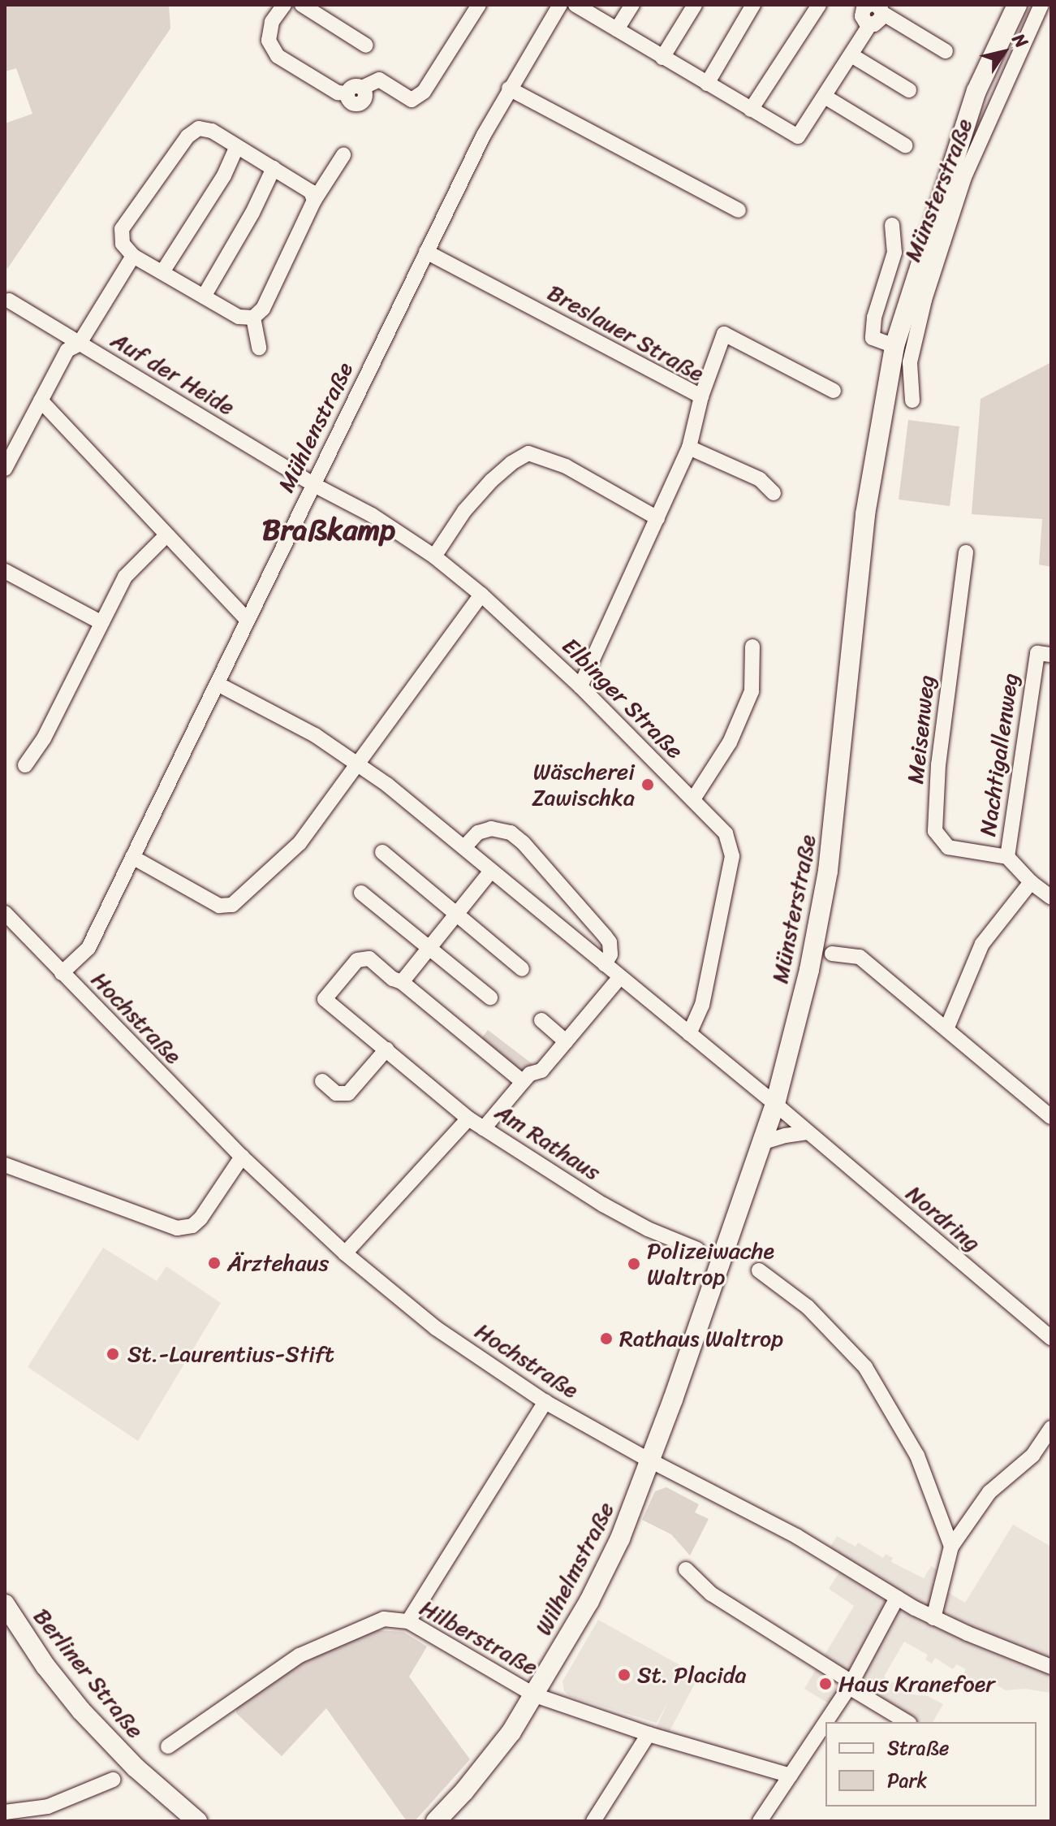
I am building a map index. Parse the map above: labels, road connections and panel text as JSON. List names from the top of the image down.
{
  "streets": {
    "main road": ["Münsterstraße", "Wilhelmstraße", "Berliner Straße"],
    "street": [
      "Breslauer Straße",
      "Auf der Heide",
      "Mühlenstraße",
      "Elbinger Straße",
      "Meisenweg",
      "Nachtigallenweg",
      "Hochstraße",
      "Am Rathaus",
      "Nordring",
      "Hilberstraße"
    ]
  },
  "crossings": [
    ["Münsterstraße", "Hochstraße"],
    ["Münsterstraße", "Nordring"],
    ["Münsterstraße", "Wilhelmstraße"],
    ["Breslauer Straße", "Mühlenstraße"],
    ["Breslauer Straße", "Elbinger Straße"],
    ["Auf der Heide", "Mühlenstraße"],
    ["Auf der Heide", "Elbinger Straße"],
    ["Mühlenstraße", "Elbinger Straße"],
    ["Mühlenstraße", "Hochstraße"],
    ["Mühlenstraße", "Nordring"],
    ["Elbinger Straße", "Nordring"],
    ["Meisenweg", "Nachtigallenweg"],
    ["Hochstraße", "Am Rathaus"],
    ["Hochstraße", "Wilhelmstraße"],
    ["Wilhelmstraße", "Hilberstraße"]
  ],
  "districts": ["Braßkamp"],
  "places": [
    "Wäscherei Zawischka",
    "Ärztehaus",
    "Polizeiwache Waltrop",
    "Rathaus Waltrop",
    "St.-Laurentius-Stift",
    "St. Placida",
    "Haus Kranefoer"
  ],
  "legend": ["Straße", "Park"],
  "north": "top right"
}
